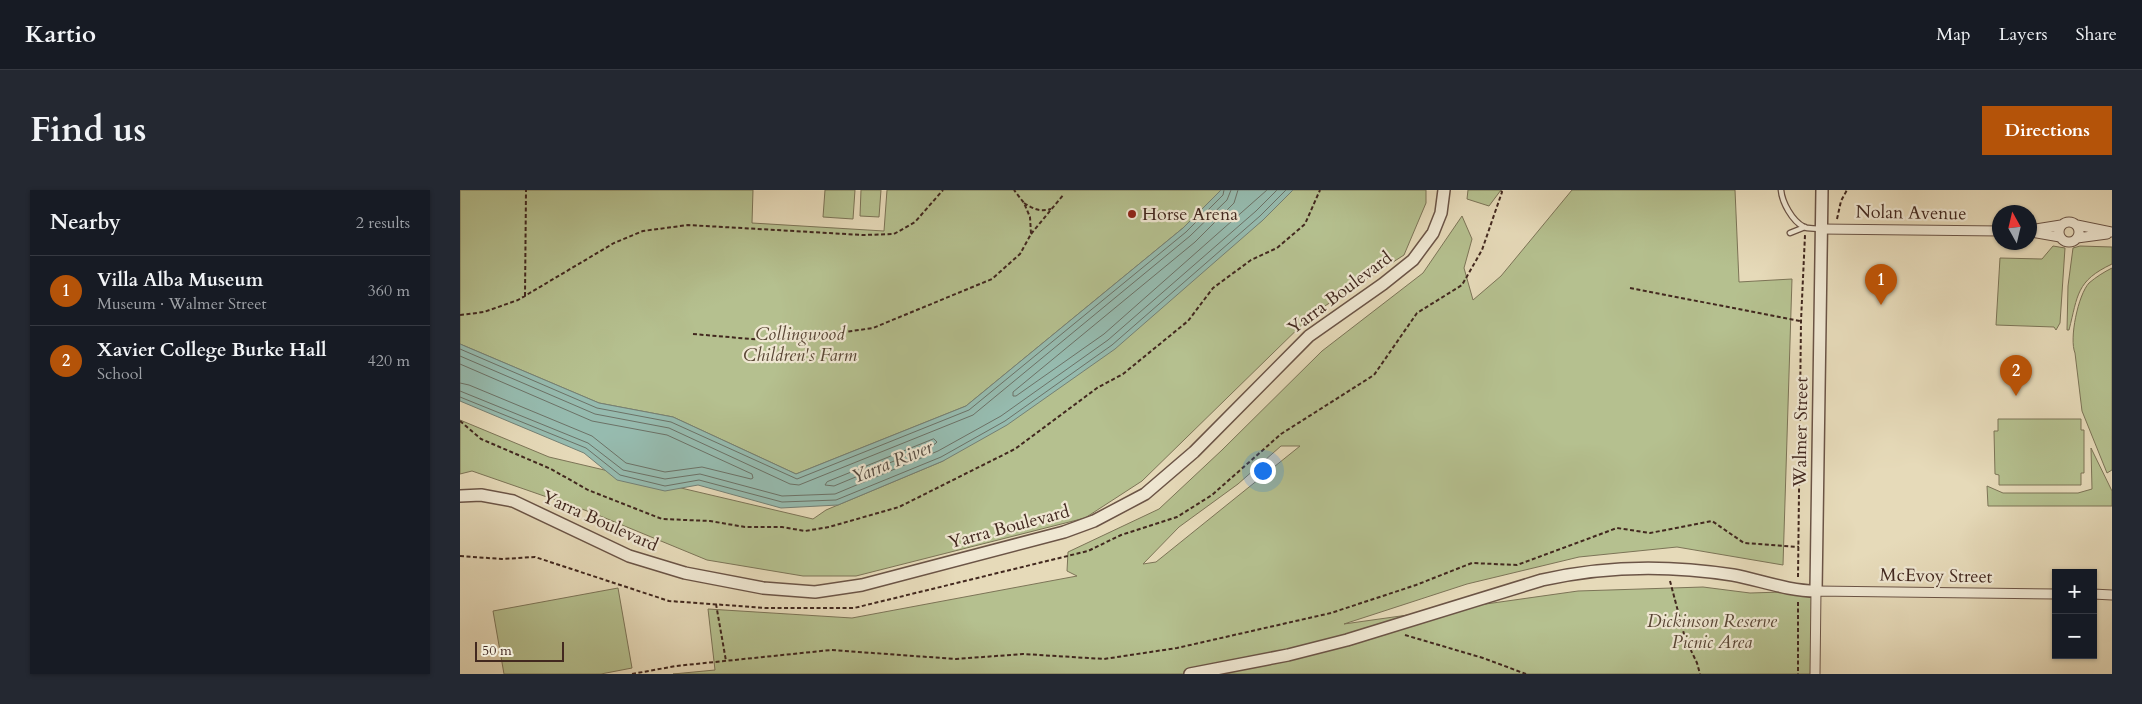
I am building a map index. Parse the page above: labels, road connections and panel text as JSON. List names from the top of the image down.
{
  "streets": {
    "street": [
      "Nolan Avenue",
      "Yarra Boulevard",
      "Walmer Street",
      "McEvoy Street"
    ]
  },
  "crossings": [
    ["Nolan Avenue", "Walmer Street"],
    ["Walmer Street", "McEvoy Street"]
  ],
  "water": ["Yarra River"],
  "parks": ["Collingwood Children's Farm", "Dickinson Reserve Picnic Area"],
  "places": ["Horse Arena"],
  "scale_bar": "50 m",
  "north": "top",
  "page": {
    "header": "Kartio",
    "nav": ["Map", "Layers", "Share"],
    "title": "Find us",
    "buttons": "Directions",
    "heading": ["Nearby", "2 results"],
    "list": [
      {
        "mark": "1",
        "name": "Villa Alba Museum",
        "note": "Museum · Walmer Street",
        "value": "360 m"
      },
      {
        "mark": "2",
        "name": "Xavier College Burke Hall",
        "note": "School",
        "value": "420 m"
      }
    ],
    "pins": ["1", "2"],
    "map_buttons": ["+", "−"],
    "scale": "50 m"
  }
}
